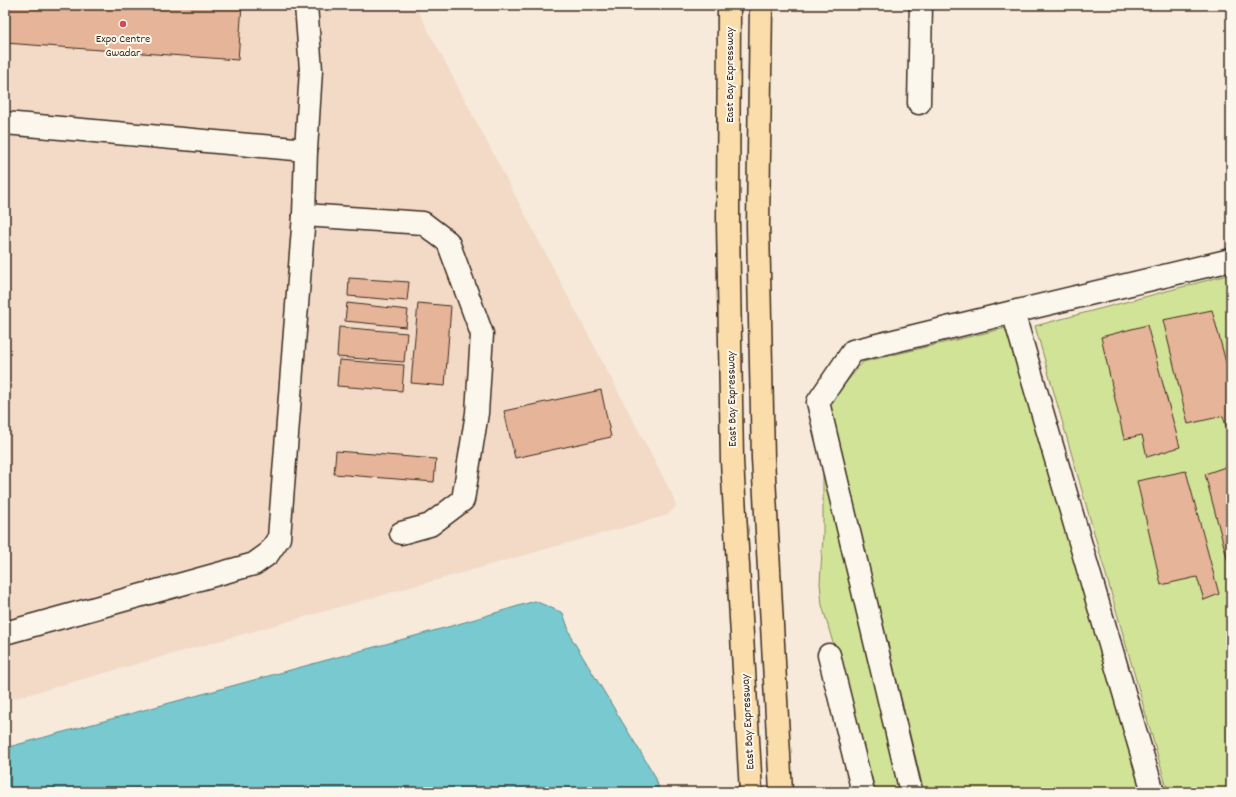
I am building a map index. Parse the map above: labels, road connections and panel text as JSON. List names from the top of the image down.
{
  "streets": {
    "main road": ["East Bay Expressway"]
  },
  "places": ["Expo Centre Gwadar"]
}
